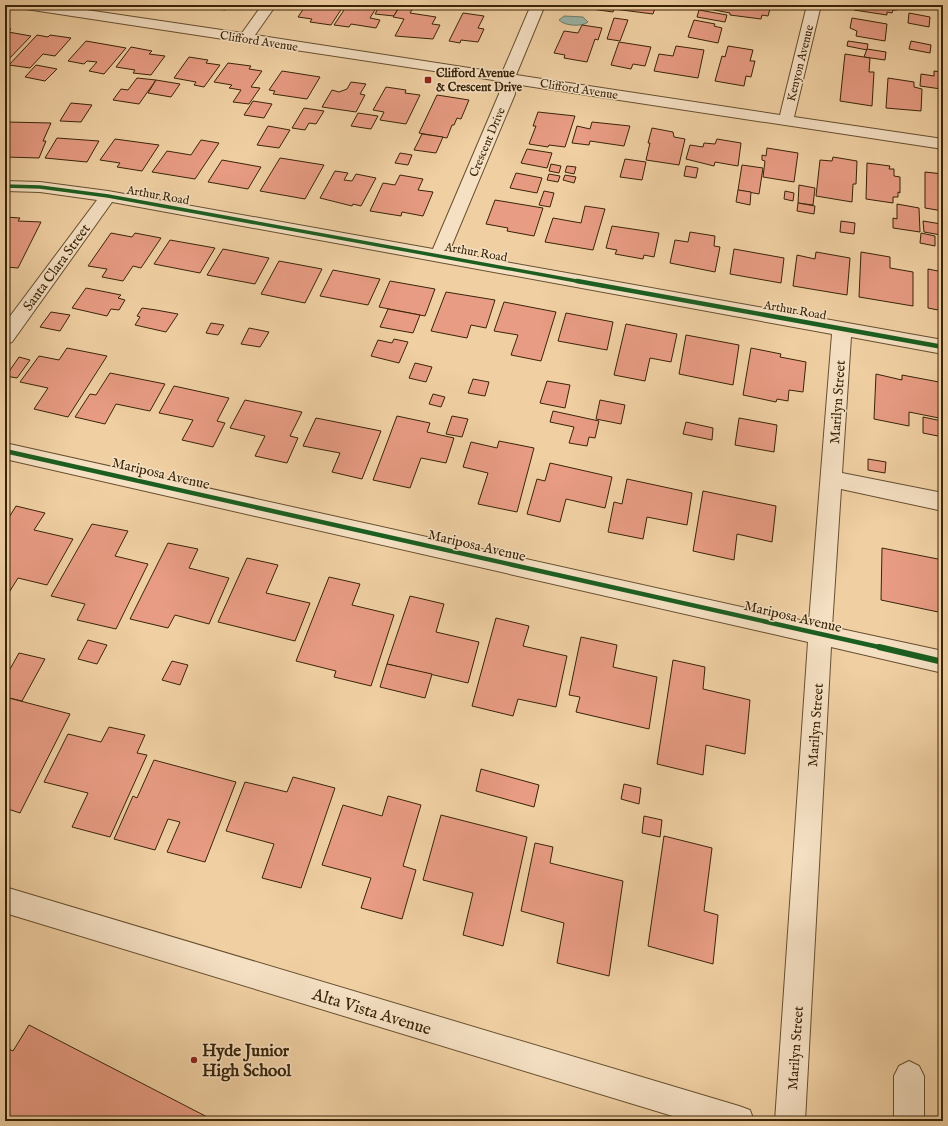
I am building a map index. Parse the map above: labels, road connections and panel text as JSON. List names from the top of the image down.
{
  "streets": {
    "street": [
      "Clifford Avenue",
      "Kenyon Avenue",
      "Crescent Drive",
      "Arthur Road",
      "Santa Clara Street",
      "Marilyn Street",
      "Mariposa Avenue",
      "Alta Vista Avenue"
    ]
  },
  "crossings": [
    ["Clifford Avenue", "Kenyon Avenue"],
    ["Clifford Avenue", "Crescent Drive"],
    ["Crescent Drive", "Arthur Road"],
    ["Arthur Road", "Santa Clara Street"],
    ["Arthur Road", "Marilyn Street"],
    ["Marilyn Street", "Mariposa Avenue"]
  ],
  "places": {
    "transit": ["Clifford Avenue & Crescent Drive"],
    "other": ["Hyde Junior High School"]
  }
}
